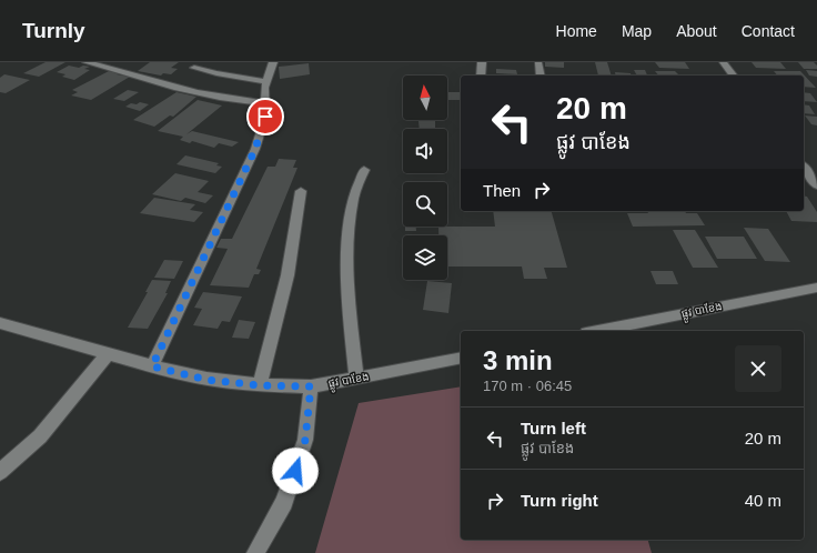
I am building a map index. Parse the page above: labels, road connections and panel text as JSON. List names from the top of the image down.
{
  "streets": {
    "street": ["ផ្លូវ បាខែង"]
  },
  "north": "top",
  "page": {
    "header": "Turnly",
    "nav": [
      "Home",
      "Map",
      "About",
      "Contact"
    ],
    "turn": ["20 m", "ផ្លូវ បាខែង"],
    "then": "Then",
    "heading": ["3 min", "170 m · 06:45"],
    "list": [
      {
        "name": "Turn left",
        "note": "ផ្លូវ បាខែង",
        "value": "20 m"
      },
      {
        "name": "Turn right",
        "value": "40 m"
      }
    ]
  }
}
